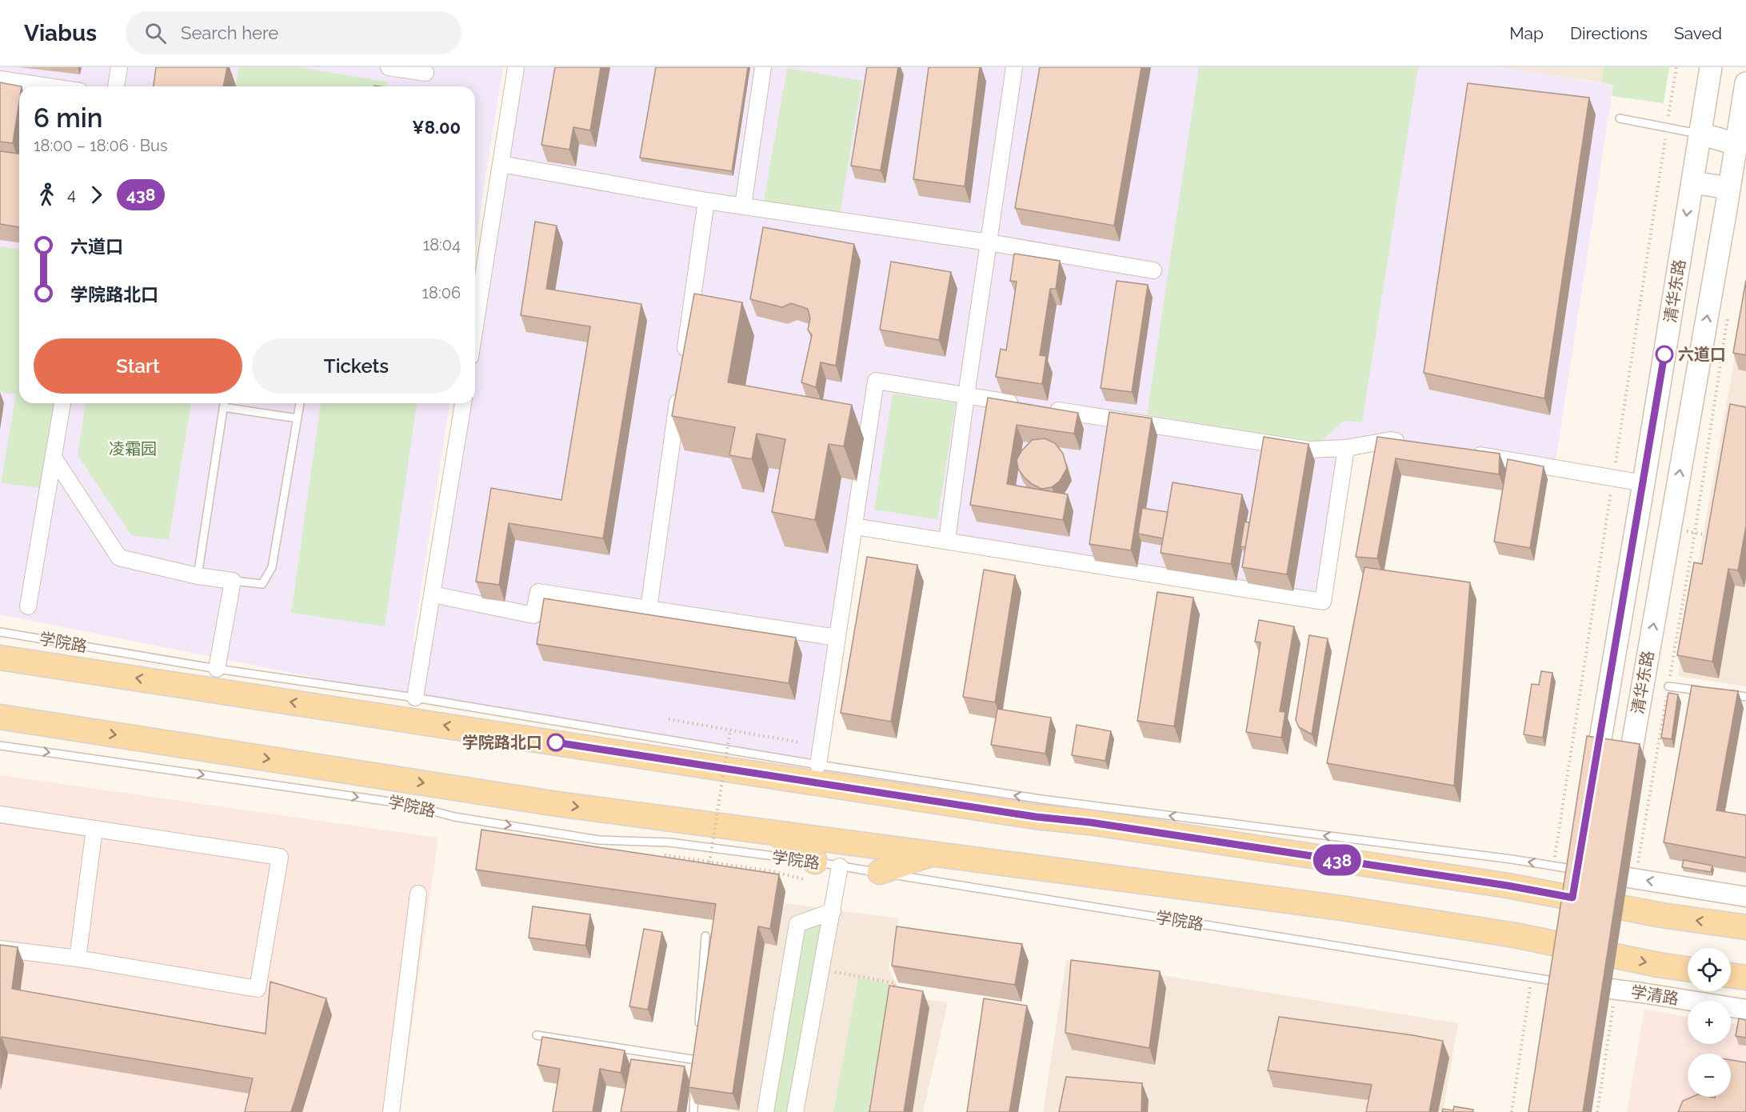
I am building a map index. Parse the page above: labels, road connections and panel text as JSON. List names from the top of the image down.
{
  "streets": {
    "main road": ["清华东路", "学院路", "学清路"]
  },
  "crossings": [
    ["学院路", "学清路"]
  ],
  "one_way": ["学清路"],
  "parks": ["凌霜园"],
  "places": ["六道口", "学院路北口"],
  "lines": ["bus line 438"],
  "page": {
    "header": "Viabus",
    "search": "Search here",
    "nav": ["Map", "Directions", "Saved"],
    "on_map": "438",
    "heading": ["6 min", "18:00 – 18:06 · Bus", "¥8.00"],
    "legs": ["4", "438"],
    "list": [
      {
        "name": "六道口",
        "value": "18:04"
      },
      {
        "name": "学院路北口",
        "value": "18:06"
      }
    ],
    "buttons": ["Start", "Tickets"],
    "map_buttons": ["+", "−"]
  }
}
